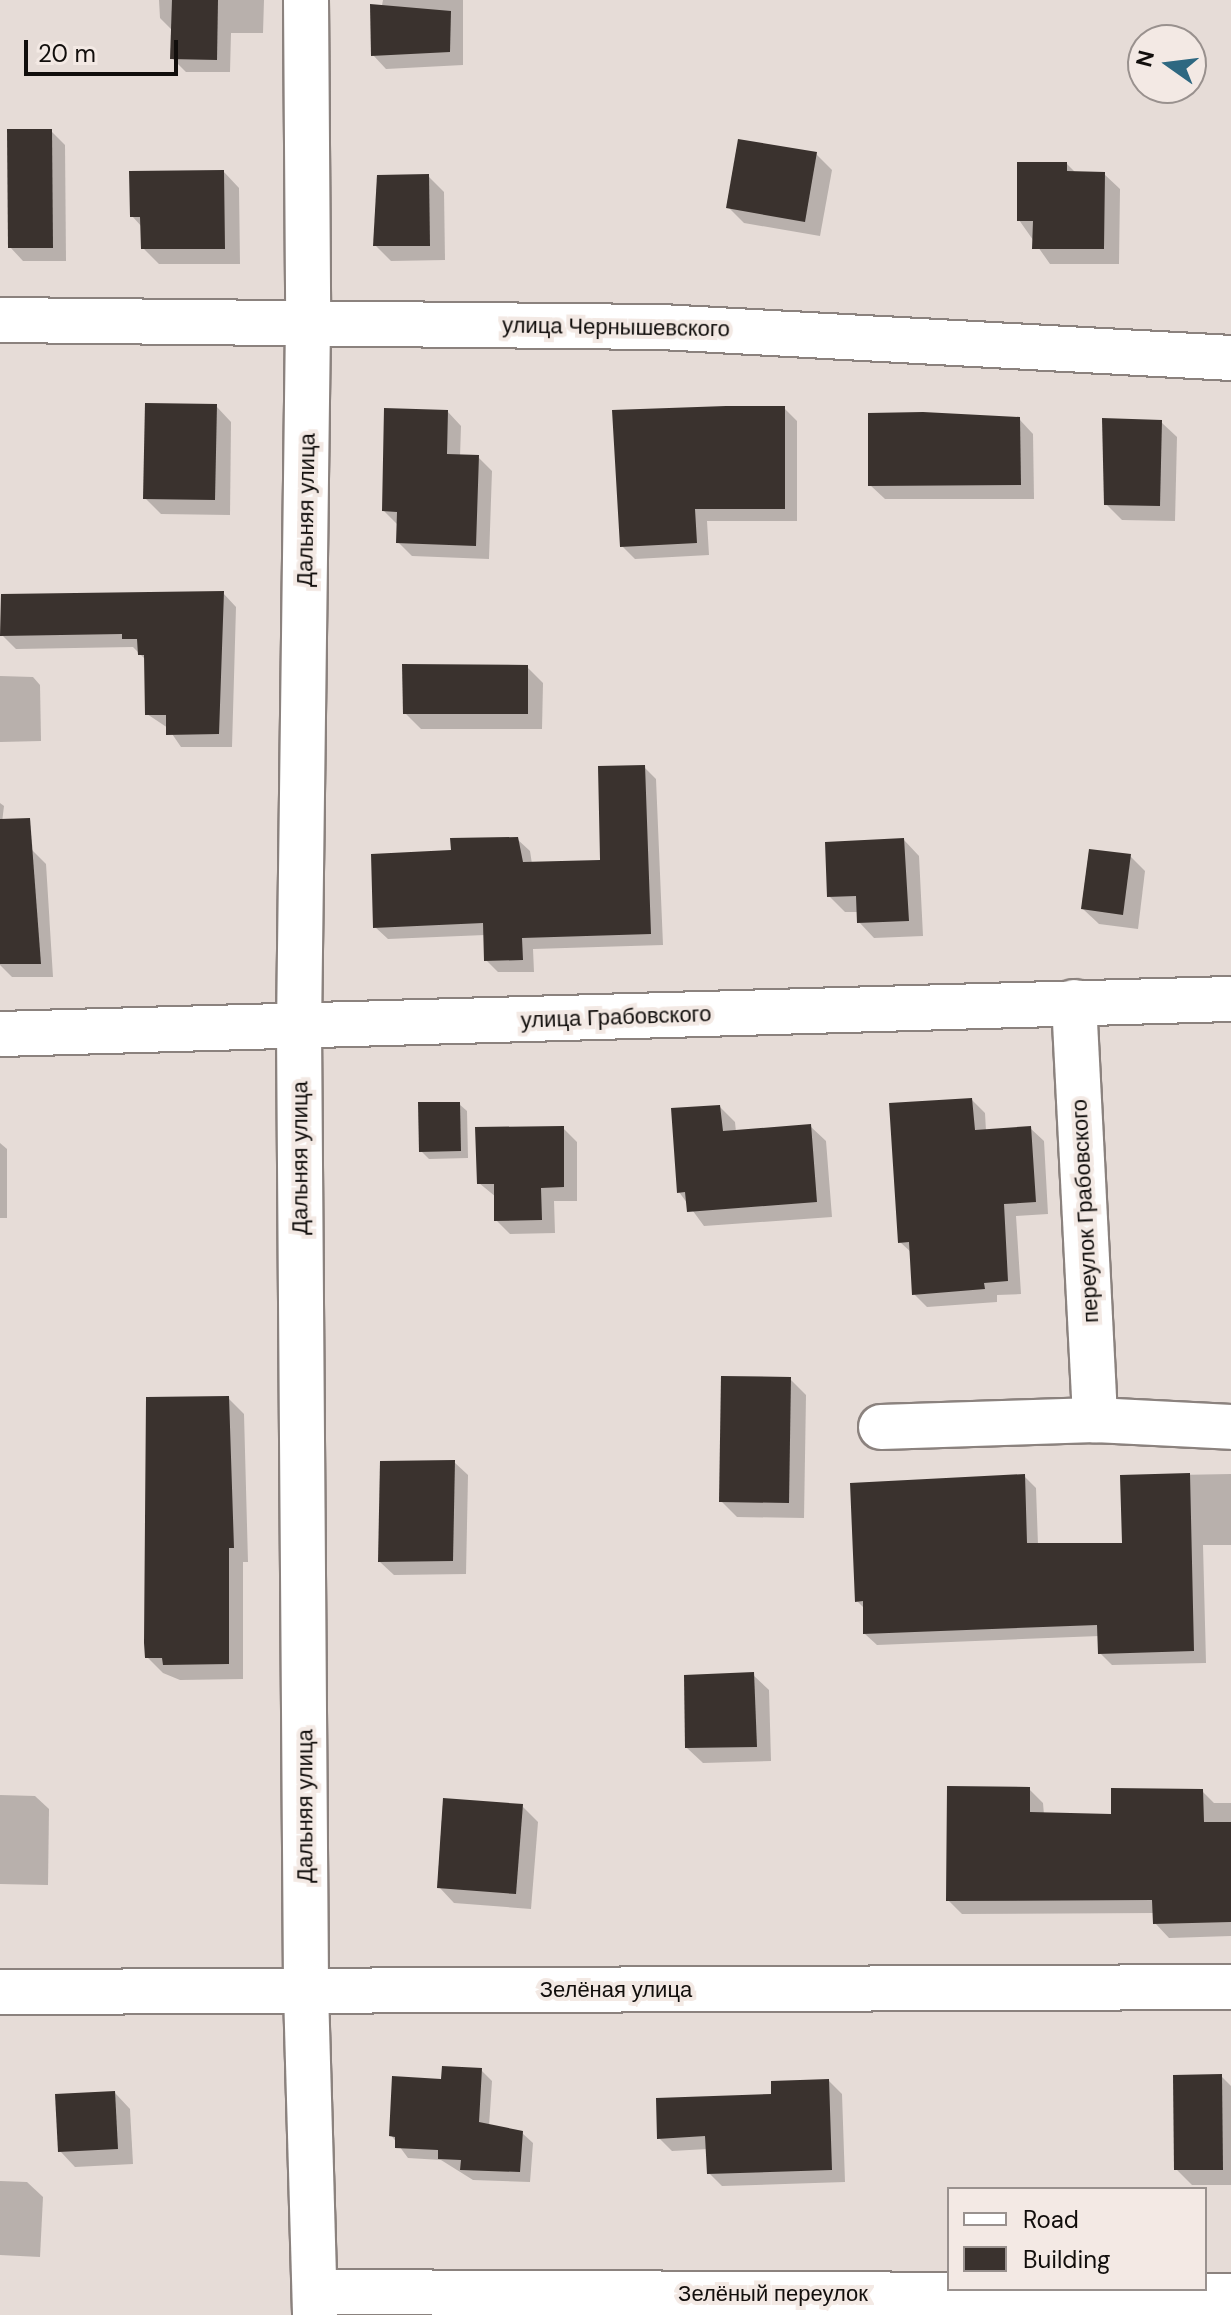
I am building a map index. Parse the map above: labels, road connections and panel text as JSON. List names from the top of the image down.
{
  "streets": {
    "street": [
      "улица Чернышевского",
      "Дальняя улица",
      "улица Грабовского",
      "переулок Грабовского",
      "Зелёная улица",
      "Зелёный переулок"
    ]
  },
  "crossings": [
    ["улица Чернышевского", "Дальняя улица"],
    ["Дальняя улица", "улица Грабовского"],
    ["Дальняя улица", "Зелёная улица"],
    ["Дальняя улица", "Зелёный переулок"],
    ["улица Грабовского", "переулок Грабовского"]
  ],
  "legend": ["Road", "Building"],
  "scale_bar": "20 m",
  "north": "left"
}
